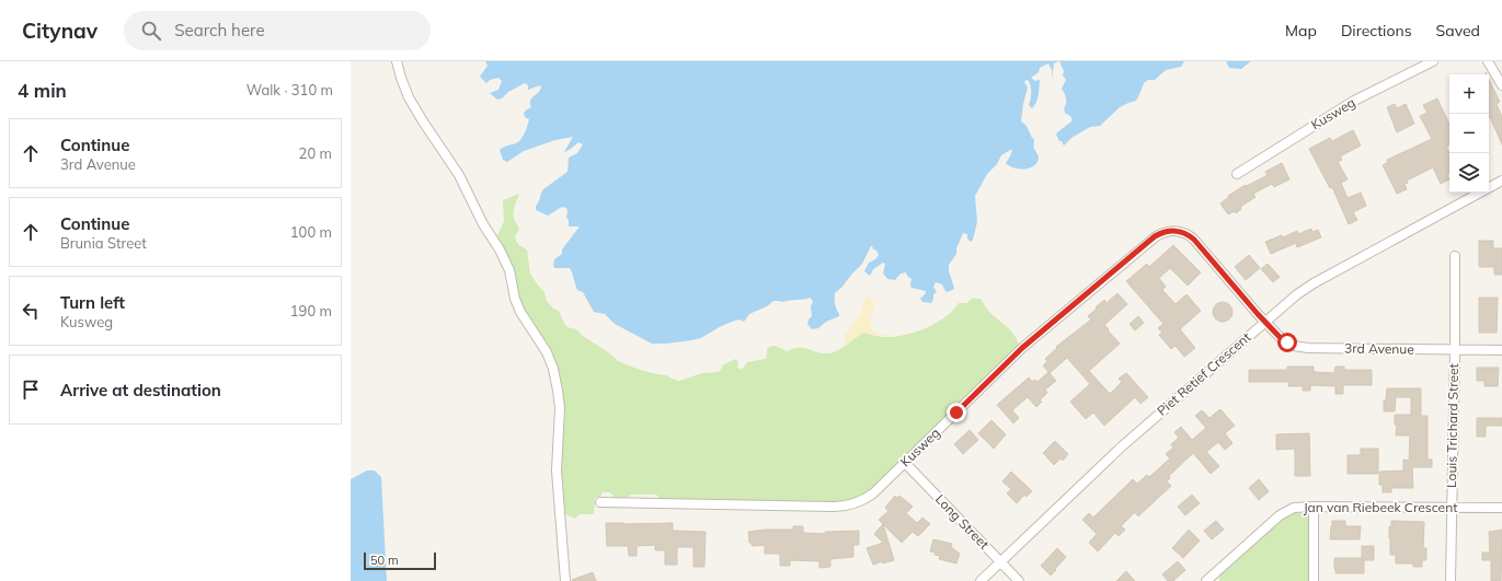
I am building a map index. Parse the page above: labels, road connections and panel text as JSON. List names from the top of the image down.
{
  "streets": {
    "street": [
      "Kusweg",
      "3rd Avenue",
      "Piet Retief Crescent",
      "Louis Trichard Street",
      "Jan van Riebeek Crescent",
      "Long Street"
    ]
  },
  "crossings": [
    ["Kusweg", "3rd Avenue"],
    ["Kusweg", "Long Street"],
    ["3rd Avenue", "Piet Retief Crescent"],
    ["3rd Avenue", "Louis Trichard Street"],
    ["Piet Retief Crescent", "Long Street"],
    ["Louis Trichard Street", "Jan van Riebeek Crescent"]
  ],
  "scale_bar": "50 m",
  "page": {
    "header": "Citynav",
    "search": "Search here",
    "nav": ["Map", "Directions", "Saved"],
    "heading": ["4 min", "Walk · 310 m"],
    "map_buttons": ["+", "−"],
    "list": [
      ["Continue", "3rd Avenue", "20 m"],
      ["Continue", "Brunia Street", "100 m"],
      ["Turn left", "Kusweg", "190 m"],
      "Arrive at destination"
    ],
    "scale": "50 m"
  }
}
